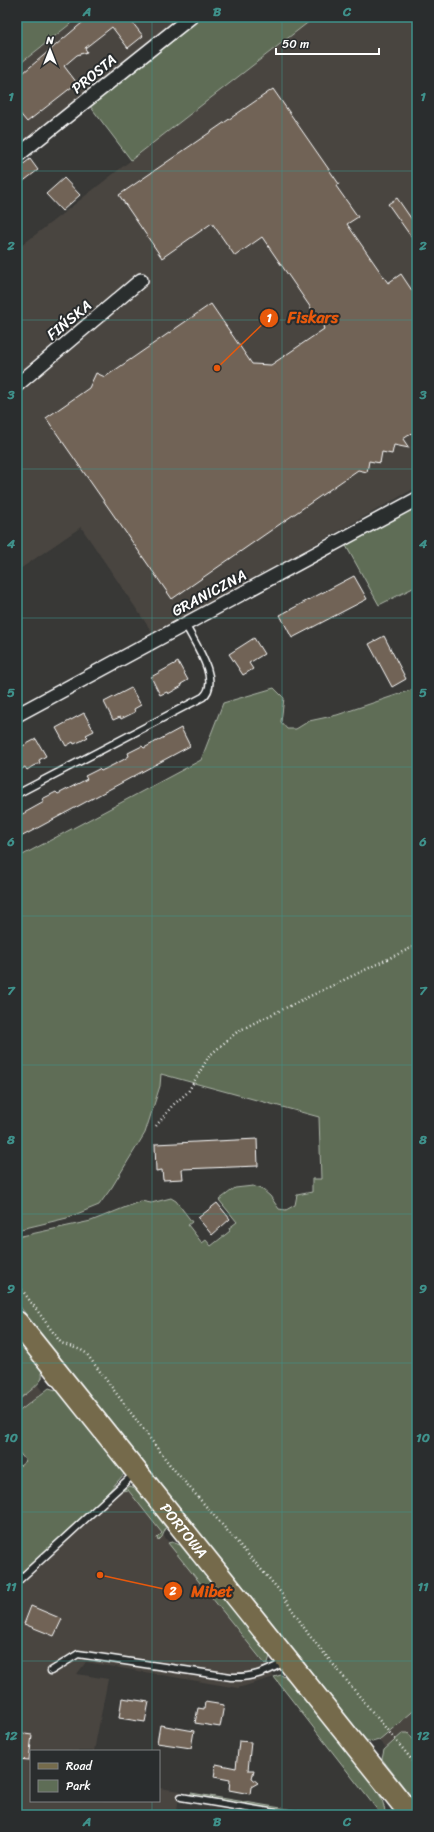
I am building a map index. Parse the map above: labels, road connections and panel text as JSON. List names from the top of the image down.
{
  "streets": {
    "main road": ["PORTOWA"],
    "street": ["PROSTA", "FIŃSKA", "GRANICZNA"]
  },
  "places": ["Fiskars", "Mibet"],
  "legend": ["Road", "Park"],
  "scale_bar": "50 m",
  "north": "top",
  "grid": {
    "columns": ["A", "B", "C"],
    "rows": [
      "1",
      "2",
      "3",
      "4",
      "5",
      "6",
      "7",
      "8",
      "9",
      "10",
      "11",
      "12"
    ]
  }
}
